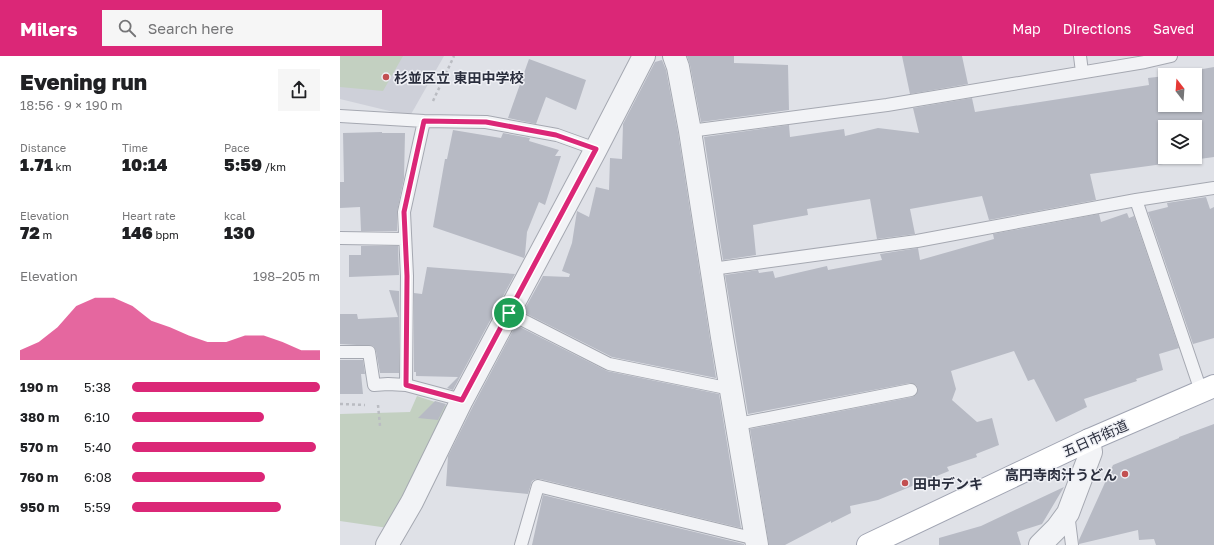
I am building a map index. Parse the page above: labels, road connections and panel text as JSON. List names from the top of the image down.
{
  "streets": {
    "main road": ["五日市街道"]
  },
  "places": ["杉並区立 東田中学校", "高円寺肉汁うどん", "田中デンキ"],
  "north": "top",
  "page": {
    "header": "Milers",
    "search": "Search here",
    "nav": ["Map", "Directions", "Saved"],
    "heading": ["Evening run", "18:56 · 9 × 190 m"],
    "stats": [
      ["Distance", "1.71 km"],
      ["Time", "10:14"],
      ["Pace", "5:59 /km"],
      ["Elevation", "72 m"],
      ["Heart rate", "146 bpm"],
      ["kcal", "130"]
    ],
    "chart": ["Elevation", "198–205 m"],
    "list": [
      {
        "name": "190 m",
        "note": "5:38"
      },
      {
        "name": "380 m",
        "note": "6:10"
      },
      {
        "name": "570 m",
        "note": "5:40"
      },
      {
        "name": "760 m",
        "note": "6:08"
      },
      {
        "name": "950 m",
        "note": "5:59"
      }
    ]
  }
}
